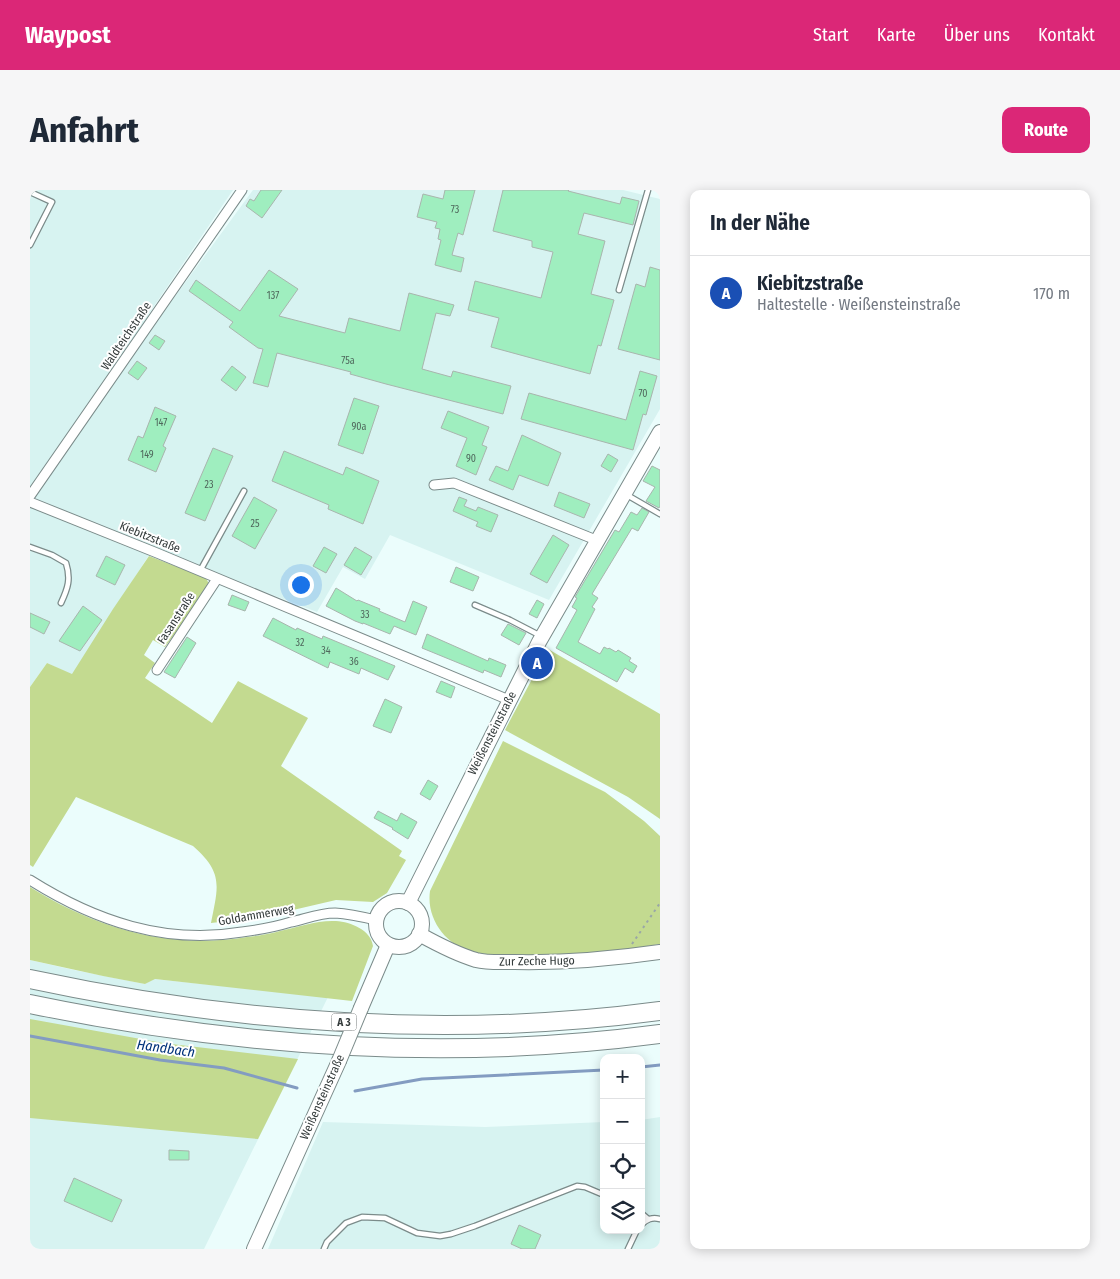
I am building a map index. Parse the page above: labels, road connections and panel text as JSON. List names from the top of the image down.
{
  "streets": {
    "highway": ["A 3"],
    "street": [
      "Waldteichstraße",
      "Kiebitzstraße",
      "Fasanstraße",
      "Weißensteinstraße",
      "Goldammerweg",
      "Zur Zeche Hugo"
    ]
  },
  "crossings": [
    ["Kiebitzstraße", "Fasanstraße"],
    ["Kiebitzstraße", "Weißensteinstraße"],
    ["Weißensteinstraße", "Goldammerweg"],
    ["Weißensteinstraße", "Zur Zeche Hugo"],
    ["Goldammerweg", "Zur Zeche Hugo"]
  ],
  "water": ["Handbach"],
  "house_numbers": [
    "73",
    "137",
    "75a",
    "70",
    "147",
    "90a",
    "149",
    "90",
    "23",
    "25",
    "33",
    "32",
    "34",
    "36"
  ],
  "page": {
    "header": "Waypost",
    "nav": [
      "Start",
      "Karte",
      "Über uns",
      "Kontakt"
    ],
    "buttons": "Route",
    "title": "Anfahrt",
    "heading": "In der Nähe",
    "list": [
      {
        "mark": "A",
        "name": "Kiebitzstraße",
        "note": "Haltestelle · Weißensteinstraße",
        "value": "170 m"
      }
    ],
    "pins": "A",
    "map_buttons": ["+", "−"]
  }
}
